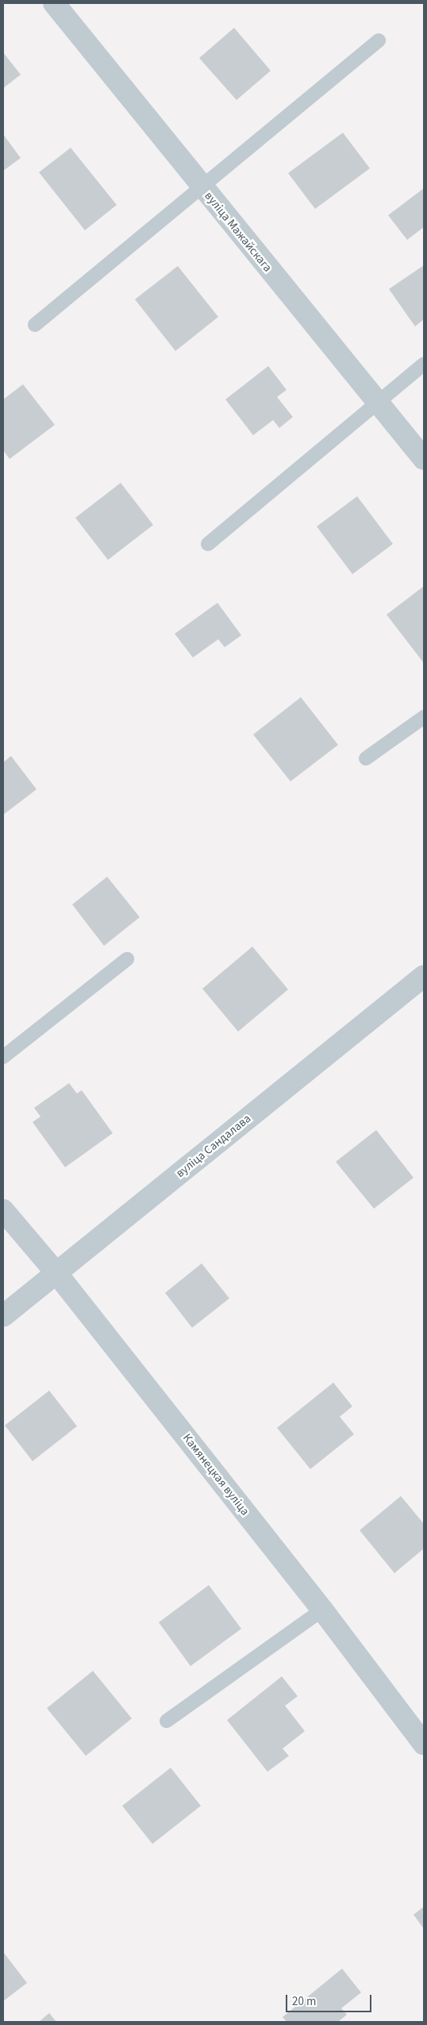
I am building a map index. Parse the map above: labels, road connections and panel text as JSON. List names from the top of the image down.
{
  "streets": {
    "street": ["вуліца Мажайскага", "вуліца Сандалава", "Камянецкая вуліца"]
  },
  "crossings": [
    ["вуліца Сандалава", "Камянецкая вуліца"]
  ],
  "scale_bar": "20 m"
}
